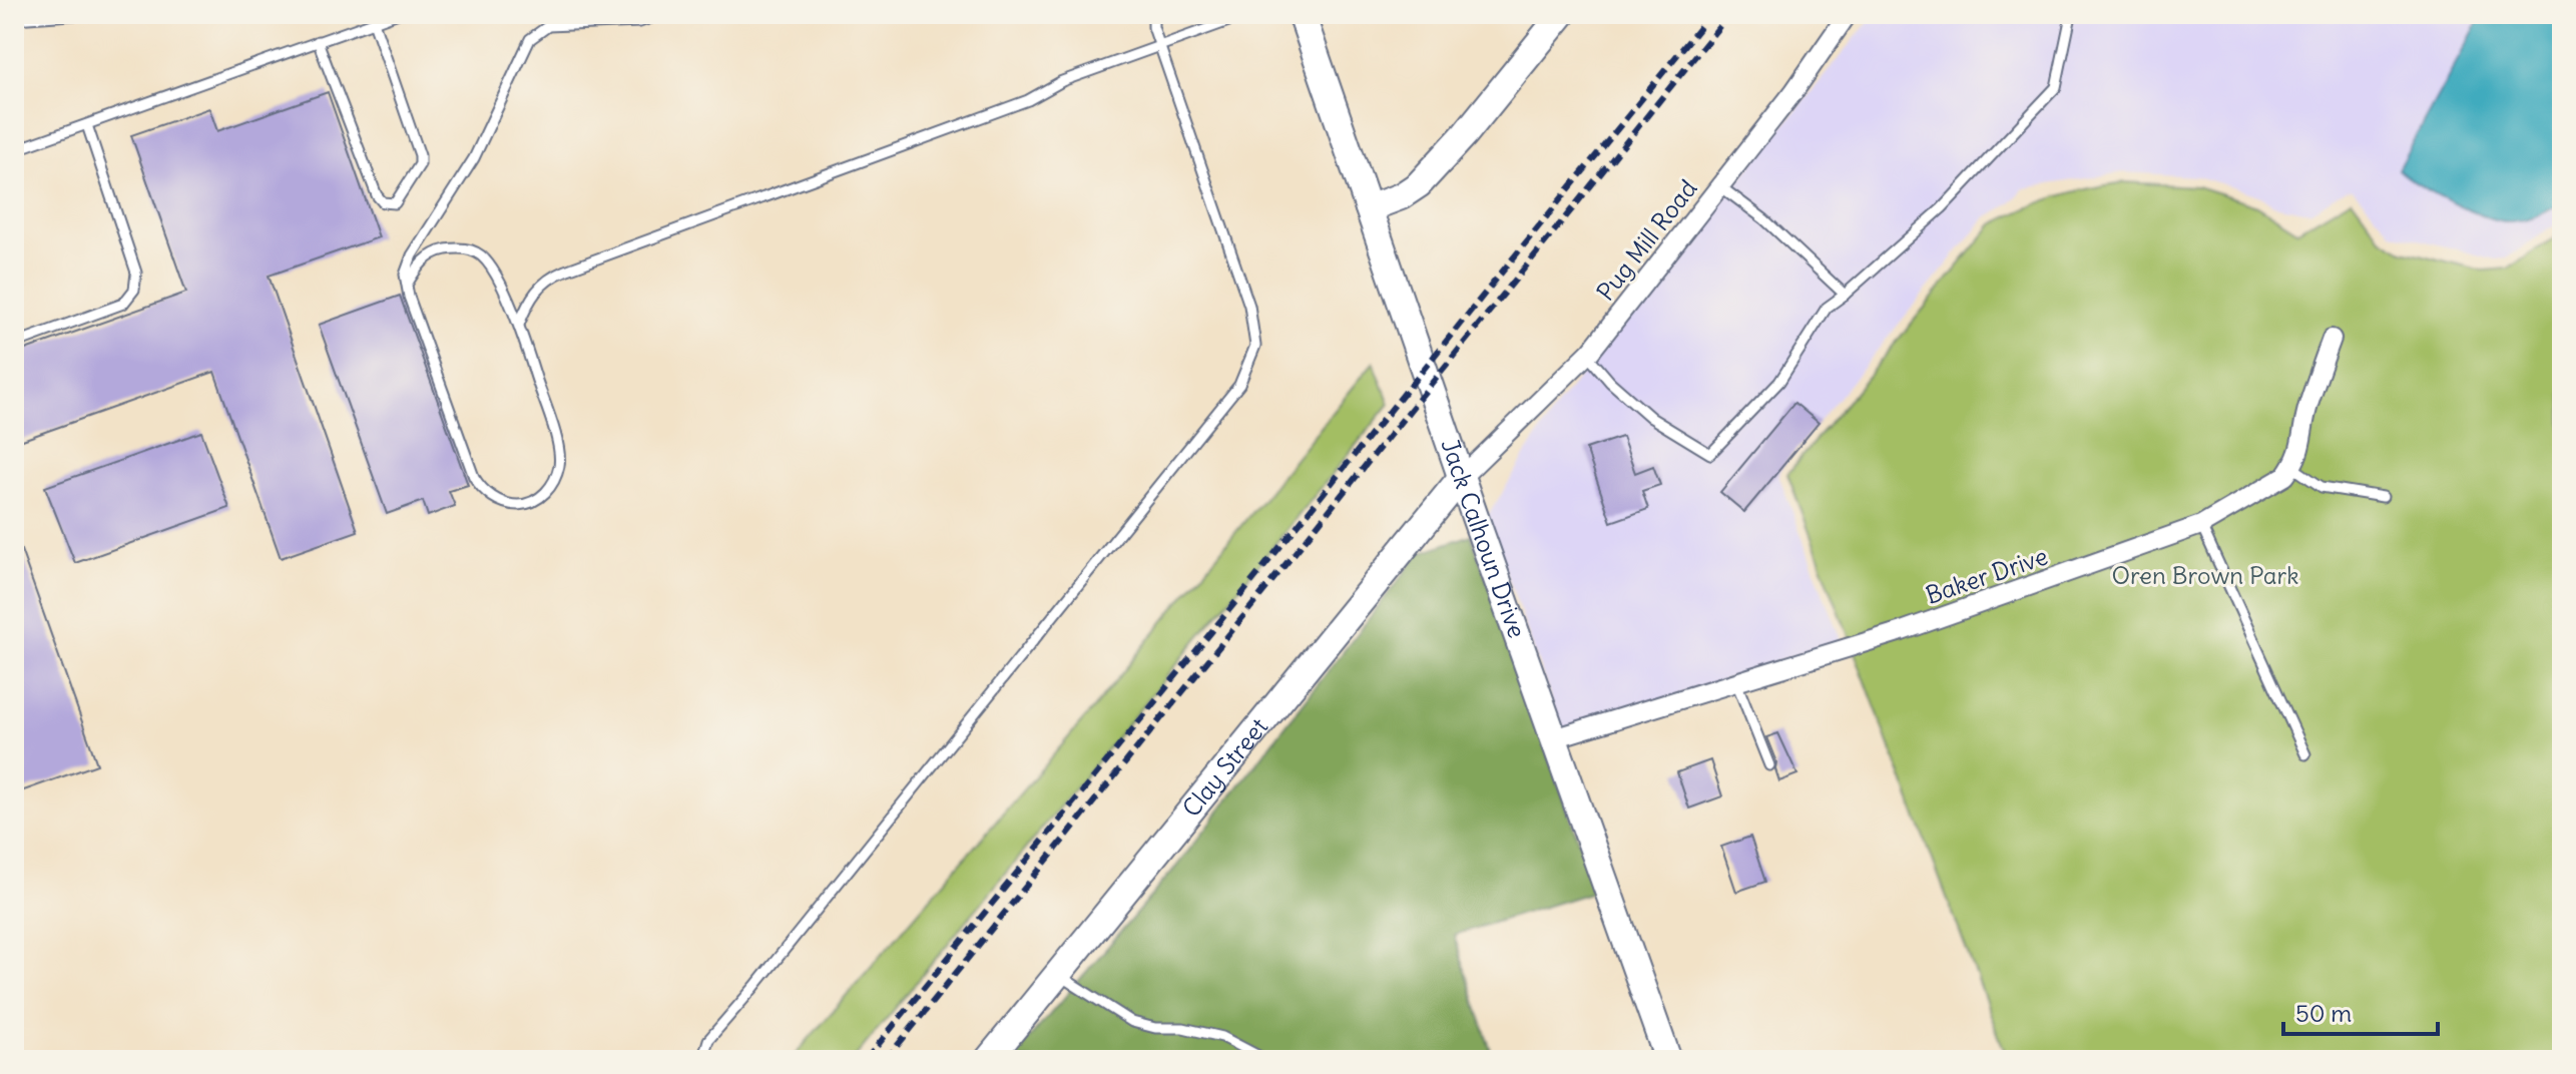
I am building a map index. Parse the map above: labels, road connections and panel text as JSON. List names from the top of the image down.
{
  "streets": {
    "street": [
      "Pug Mill Road",
      "Jack Calhoun Drive",
      "Baker Drive",
      "Clay Street"
    ]
  },
  "crossings": [
    ["Pug Mill Road", "Jack Calhoun Drive"],
    ["Pug Mill Road", "Clay Street"],
    ["Jack Calhoun Drive", "Baker Drive"],
    ["Jack Calhoun Drive", "Clay Street"]
  ],
  "parks": ["Oren Brown Park"],
  "scale_bar": "50 m"
}
